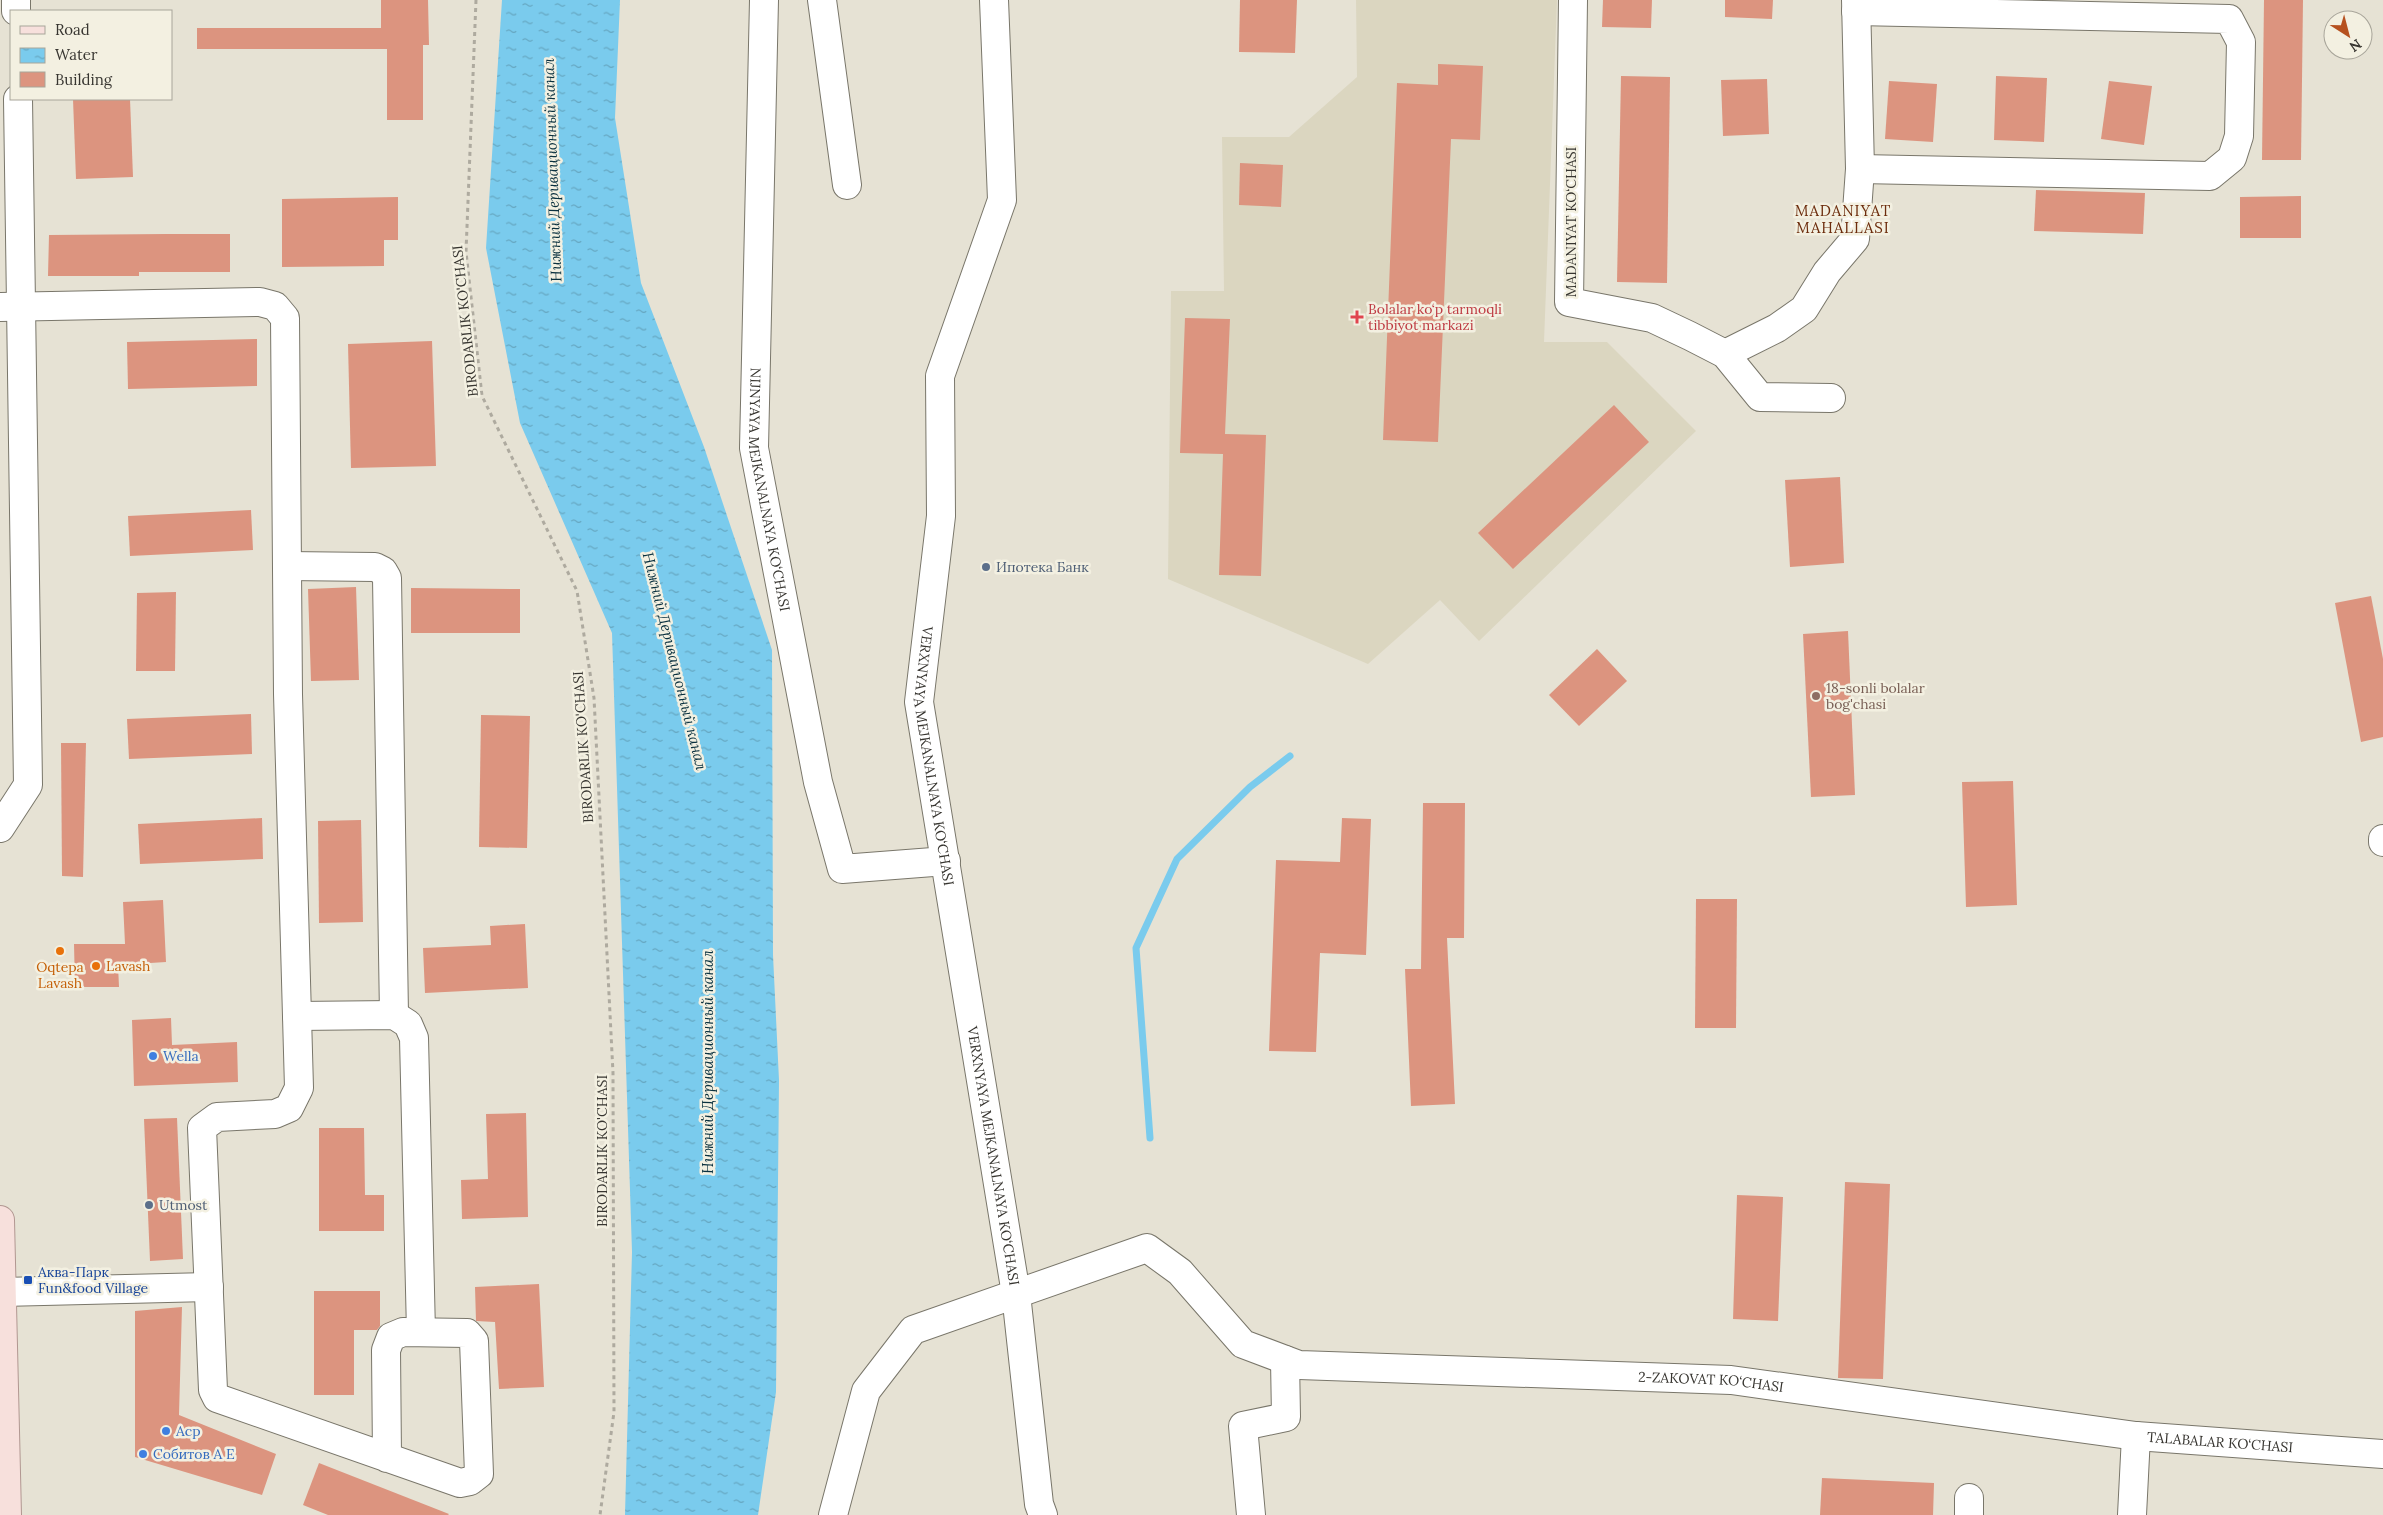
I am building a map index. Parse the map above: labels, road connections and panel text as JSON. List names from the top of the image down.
{
  "streets": {
    "street": [
      "MADANIYAT KO‘CHASI",
      "NIJNYAYA MEJKANALNAYA KO‘CHASI",
      "VERXNYAYA MEJKANALNAYA KO‘CHASI",
      "2-ZAKOVAT KO‘CHASI",
      "TALABALAR KO‘CHASI"
    ],
    "path": ["BIRODARLIK KO'CHASI"]
  },
  "crossings": [
    ["NIJNYAYA MEJKANALNAYA KO‘CHASI", "VERXNYAYA MEJKANALNAYA KO‘CHASI"],
    ["VERXNYAYA MEJKANALNAYA KO‘CHASI", "2-ZAKOVAT KO‘CHASI"],
    ["2-ZAKOVAT KO‘CHASI", "TALABALAR KO‘CHASI"]
  ],
  "districts": ["MADANIYAT MAHALLASI"],
  "water": ["Нижний Деривационный канал"],
  "places": {
    "health": ["Bolalar ko‘p tarmoqli tibbiyot markazi"],
    "other": [
      "Ипотека Банк",
      "18-sonli bolalar bog'chasi",
      "Oqtepa Lavash",
      "Lavash",
      "Wella",
      "Utmost",
      "Аср",
      "Собитов А Е"
    ],
    "transit": ["Аква-Парк Fun&food Village"]
  },
  "legend": ["Road", "Water", "Building"],
  "north": "bottom right"
}
